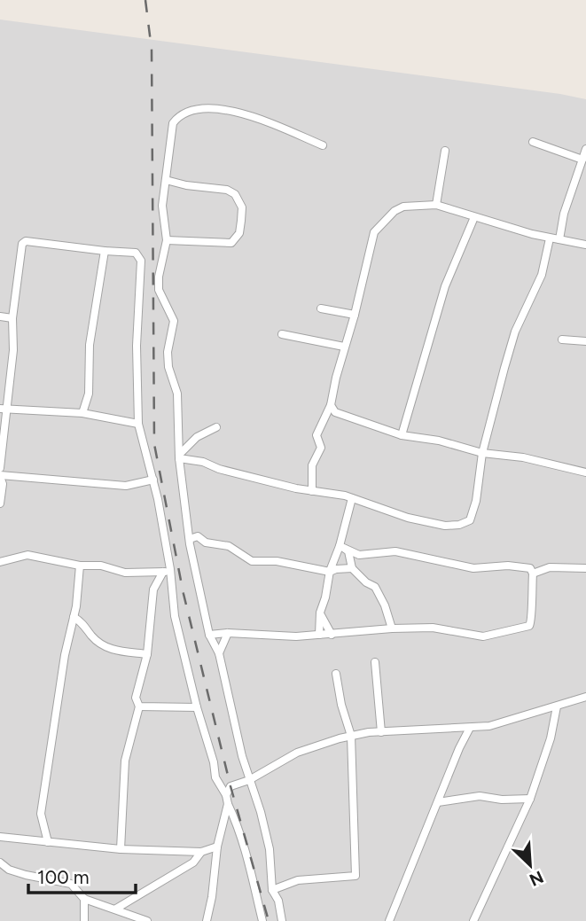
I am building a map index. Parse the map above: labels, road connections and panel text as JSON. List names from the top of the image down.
{
  "scale_bar": "100 m",
  "north": "bottom right"
}
